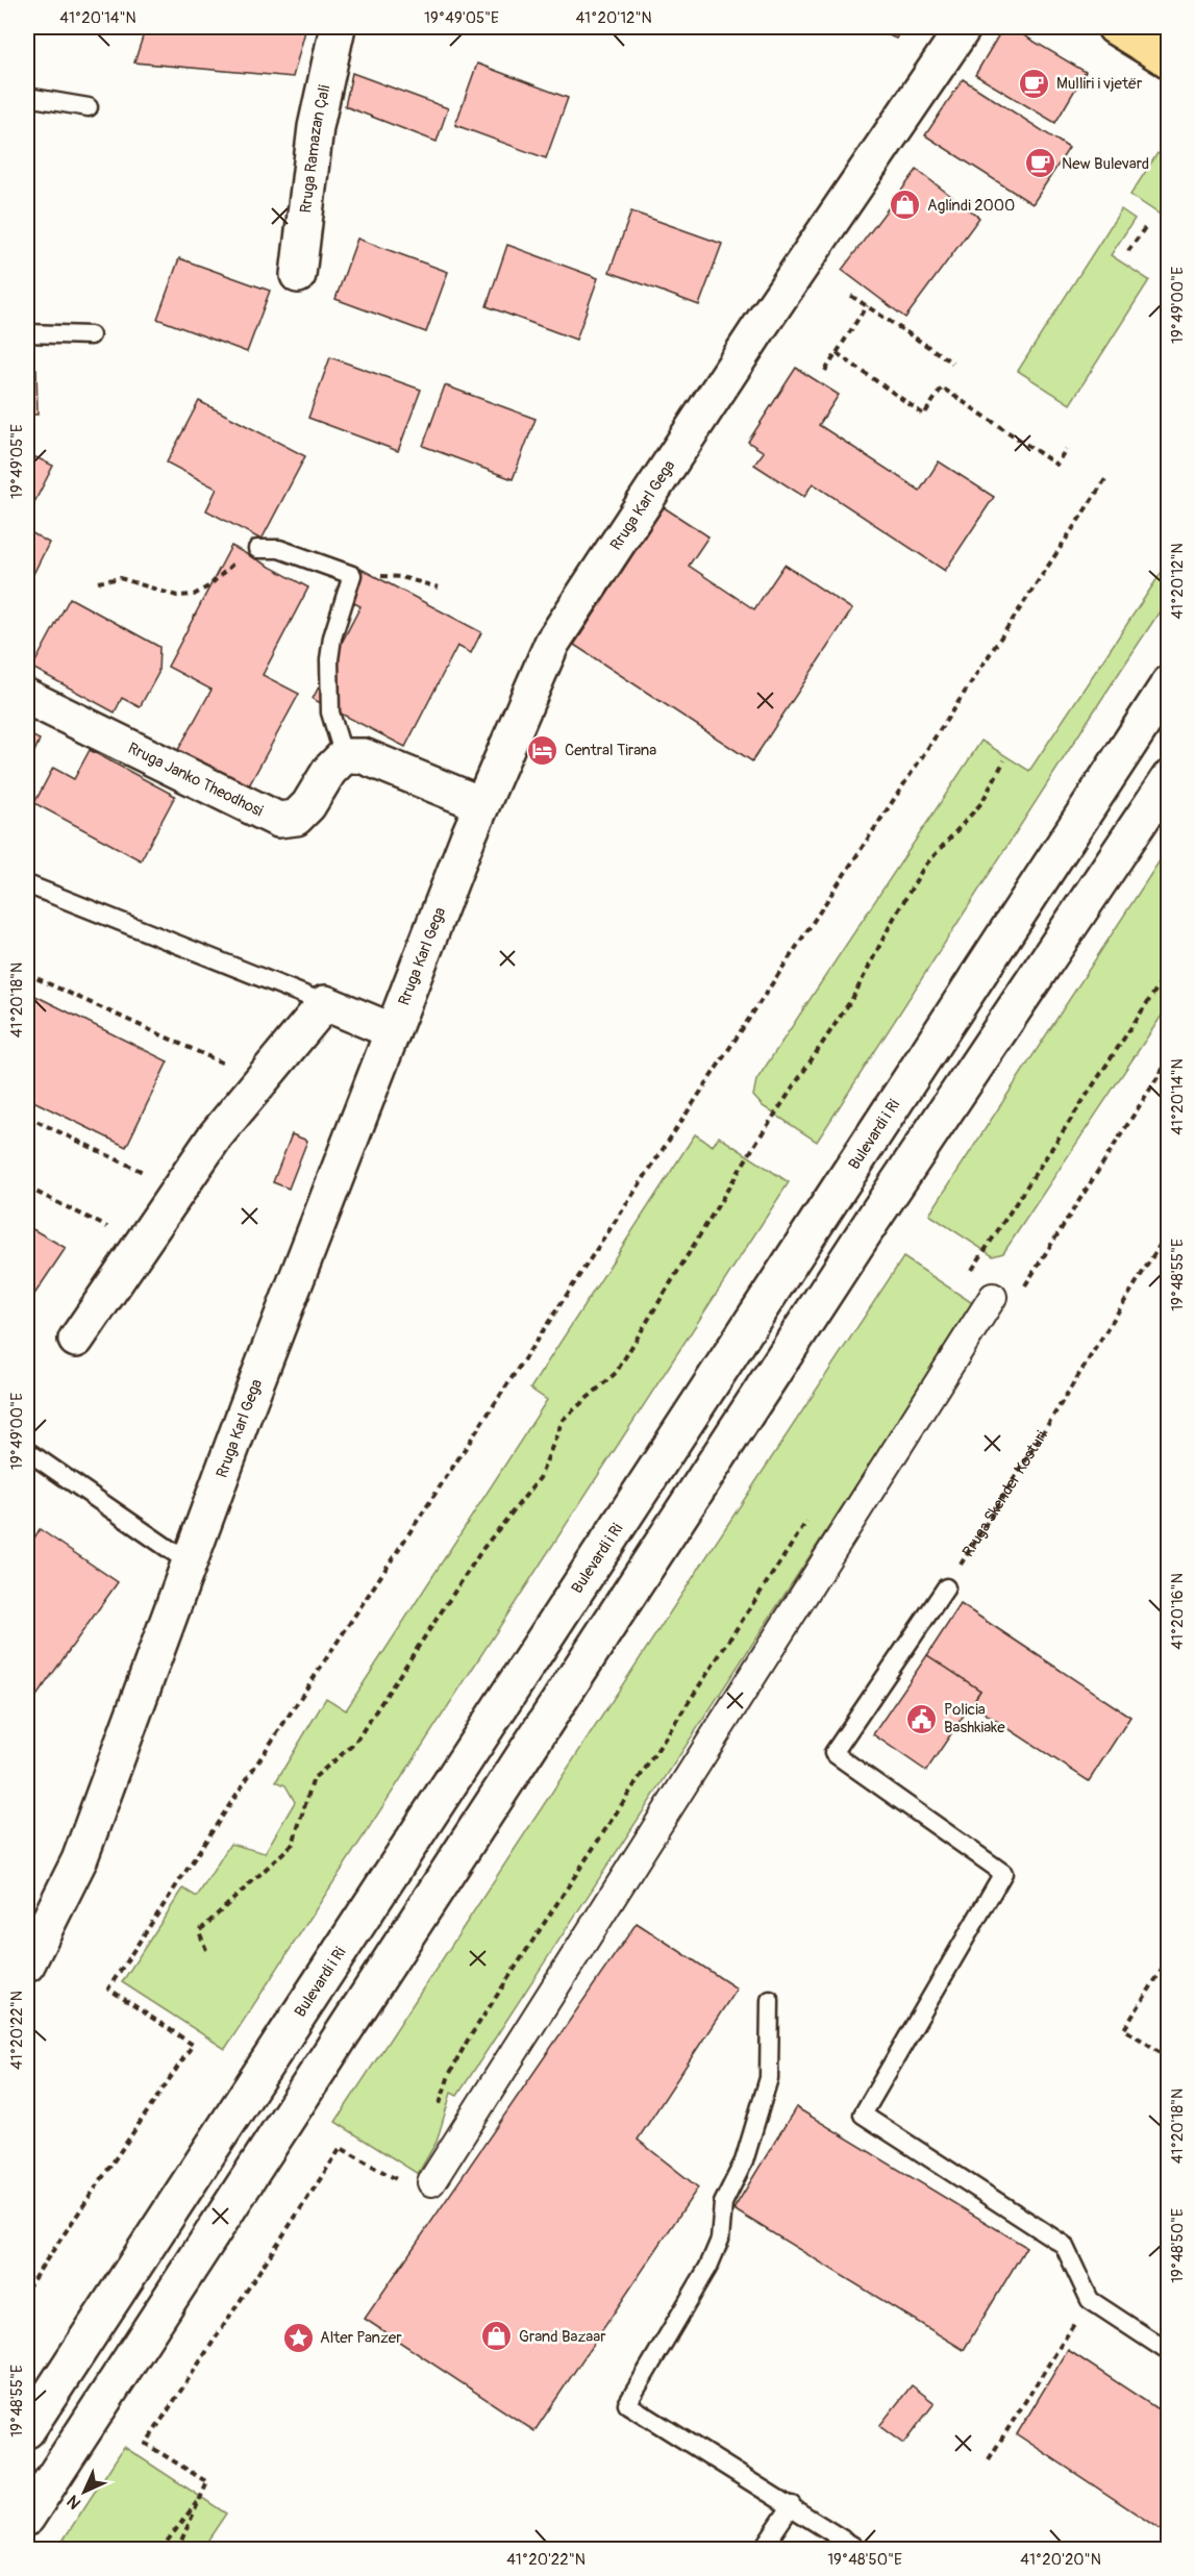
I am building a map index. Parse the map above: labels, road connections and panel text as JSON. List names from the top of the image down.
{
  "streets": {
    "main road": [
      "Rruga Ramazan Çali",
      "Rruga Karl Gega",
      "Rruga Janko Theodhosi",
      "Bulevardi i Ri"
    ],
    "path": ["Rruga Skender Kosturi"]
  },
  "places": {
    "cafe": ["Mulliri i vjetër", "New Bulevard"],
    "shop": ["Aglindi 2000", "Grand Bazaar"],
    "hotel": ["Central Tirana"],
    "public building": ["Policia Bashkiake"],
    "place": ["Alter Panzer"]
  },
  "north": "bottom left",
  "coordinates": [
    "41°20'14\"N",
    "19°49'05\"E",
    "41°20'12\"N",
    "19°49'00\"E",
    "41°20'18\"N",
    "19°48'55\"E",
    "41°20'16\"N",
    "41°20'22\"N",
    "19°48'50\"E",
    "41°20'20\"N"
  ]
}
